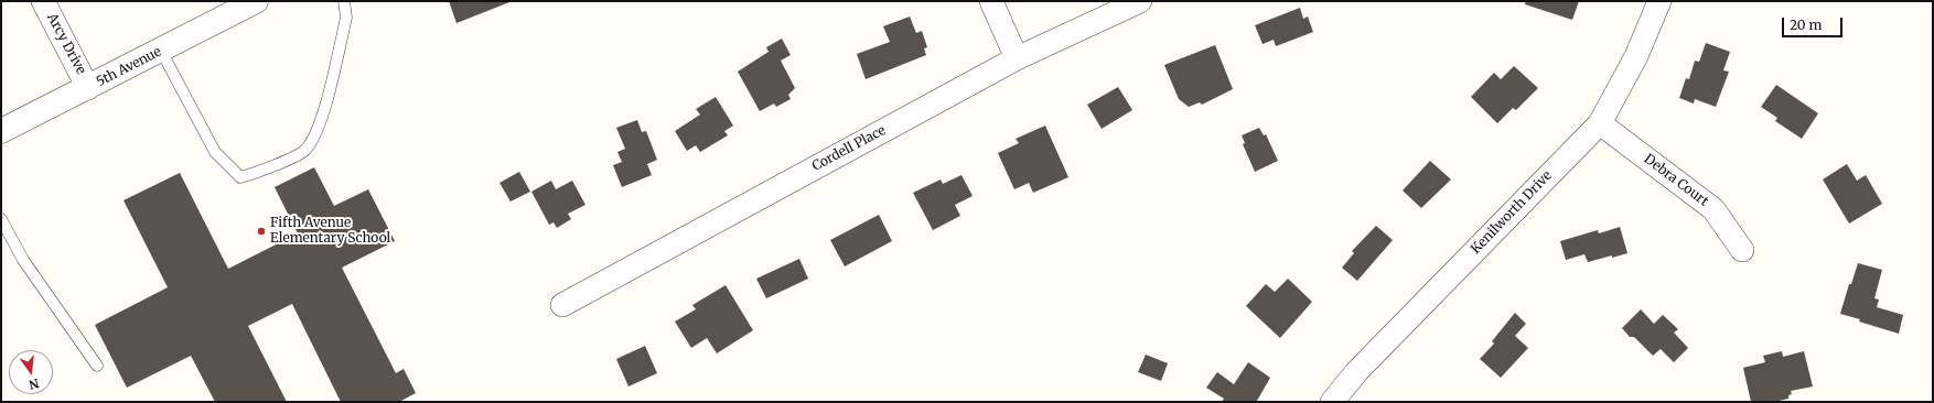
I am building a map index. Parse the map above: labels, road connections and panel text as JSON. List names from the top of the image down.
{
  "streets": {
    "street": [
      "Arcy Drive",
      "5th Avenue",
      "Cordell Place",
      "Debra Court",
      "Kenilworth Drive"
    ]
  },
  "crossings": [
    ["Arcy Drive", "5th Avenue"],
    ["Debra Court", "Kenilworth Drive"]
  ],
  "places": ["Fifth Avenue Elementary School"],
  "scale_bar": "20 m",
  "north": "bottom"
}
